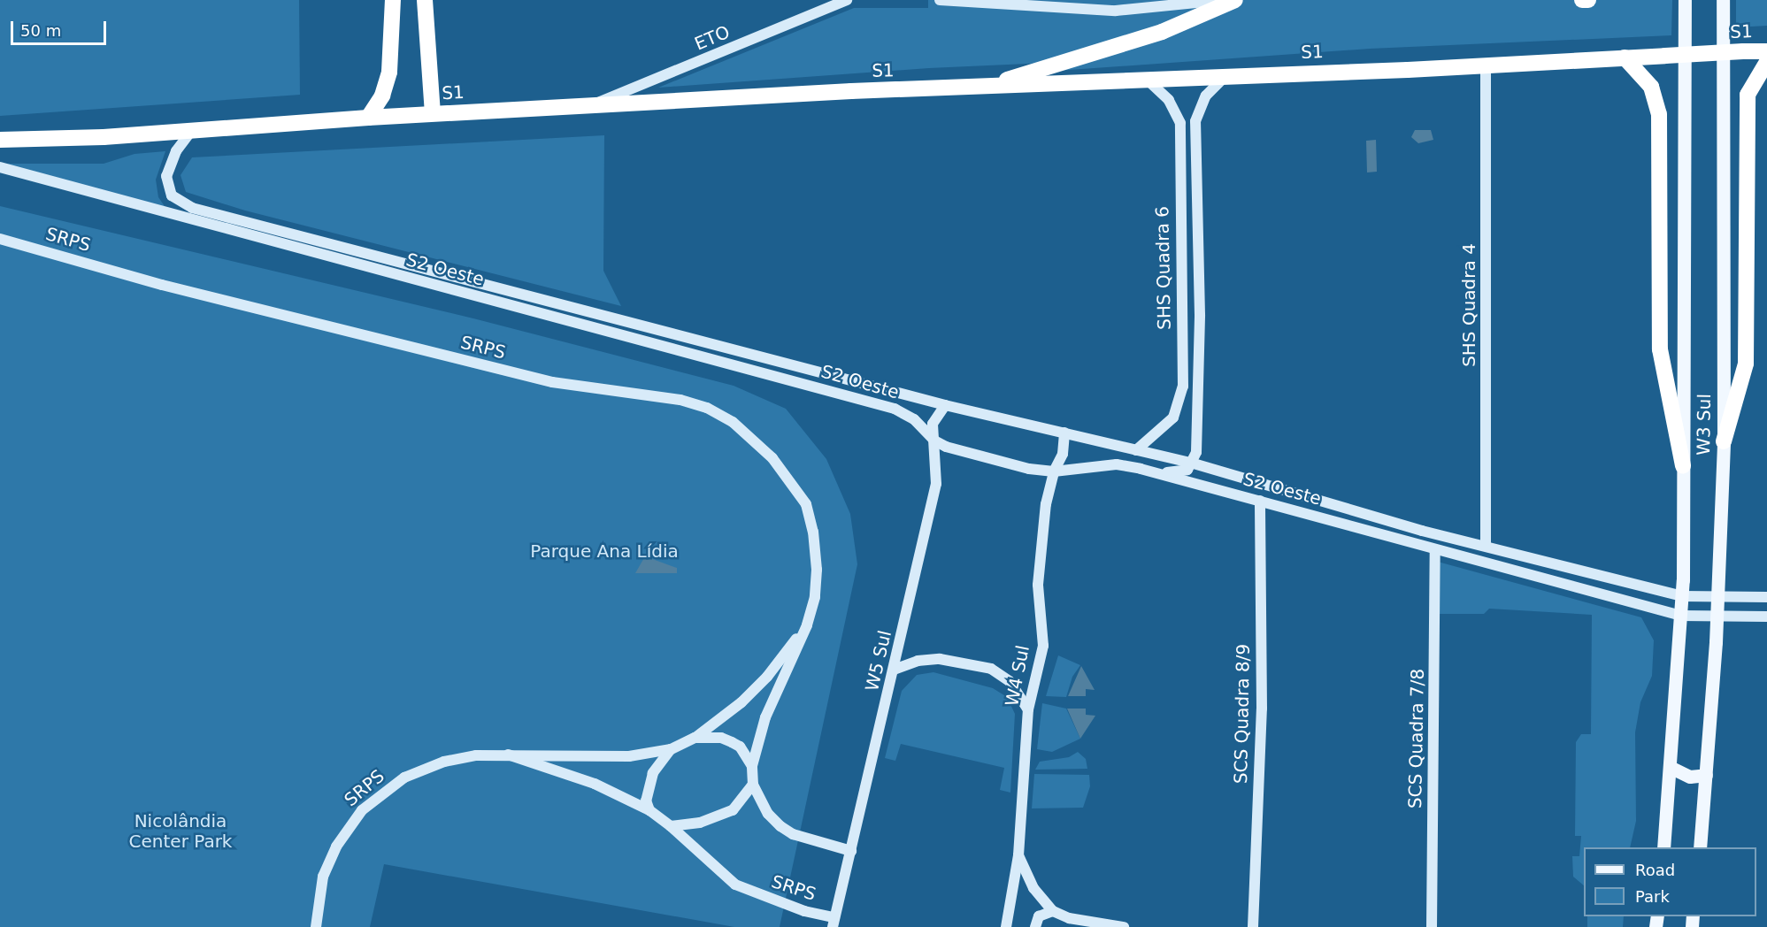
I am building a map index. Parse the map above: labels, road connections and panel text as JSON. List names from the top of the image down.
{
  "streets": {
    "highway": ["S1"],
    "main road": [
      "ETO",
      "SRPS",
      "SHS Quadra 6",
      "S2 Oeste",
      "SHS Quadra 4",
      "W3 Sul",
      "W5 Sul",
      "W4 Sul",
      "SCS Quadra 8/9",
      "SCS Quadra 7/8"
    ]
  },
  "crossings": [
    ["S1", "ETO"],
    ["S1", "SHS Quadra 6"],
    ["S1", "S2 Oeste"],
    ["S1", "SHS Quadra 4"],
    ["SRPS", "W5 Sul"],
    ["SHS Quadra 6", "S2 Oeste"],
    ["S2 Oeste", "SHS Quadra 4"],
    ["S2 Oeste", "W3 Sul"],
    ["S2 Oeste", "W5 Sul"],
    ["S2 Oeste", "W4 Sul"],
    ["S2 Oeste", "SCS Quadra 8/9"],
    ["S2 Oeste", "SCS Quadra 7/8"]
  ],
  "parks": ["Parque Ana Lídia", "Nicolândia Center Park"],
  "legend": ["Road", "Park"],
  "scale_bar": "50 m"
}
